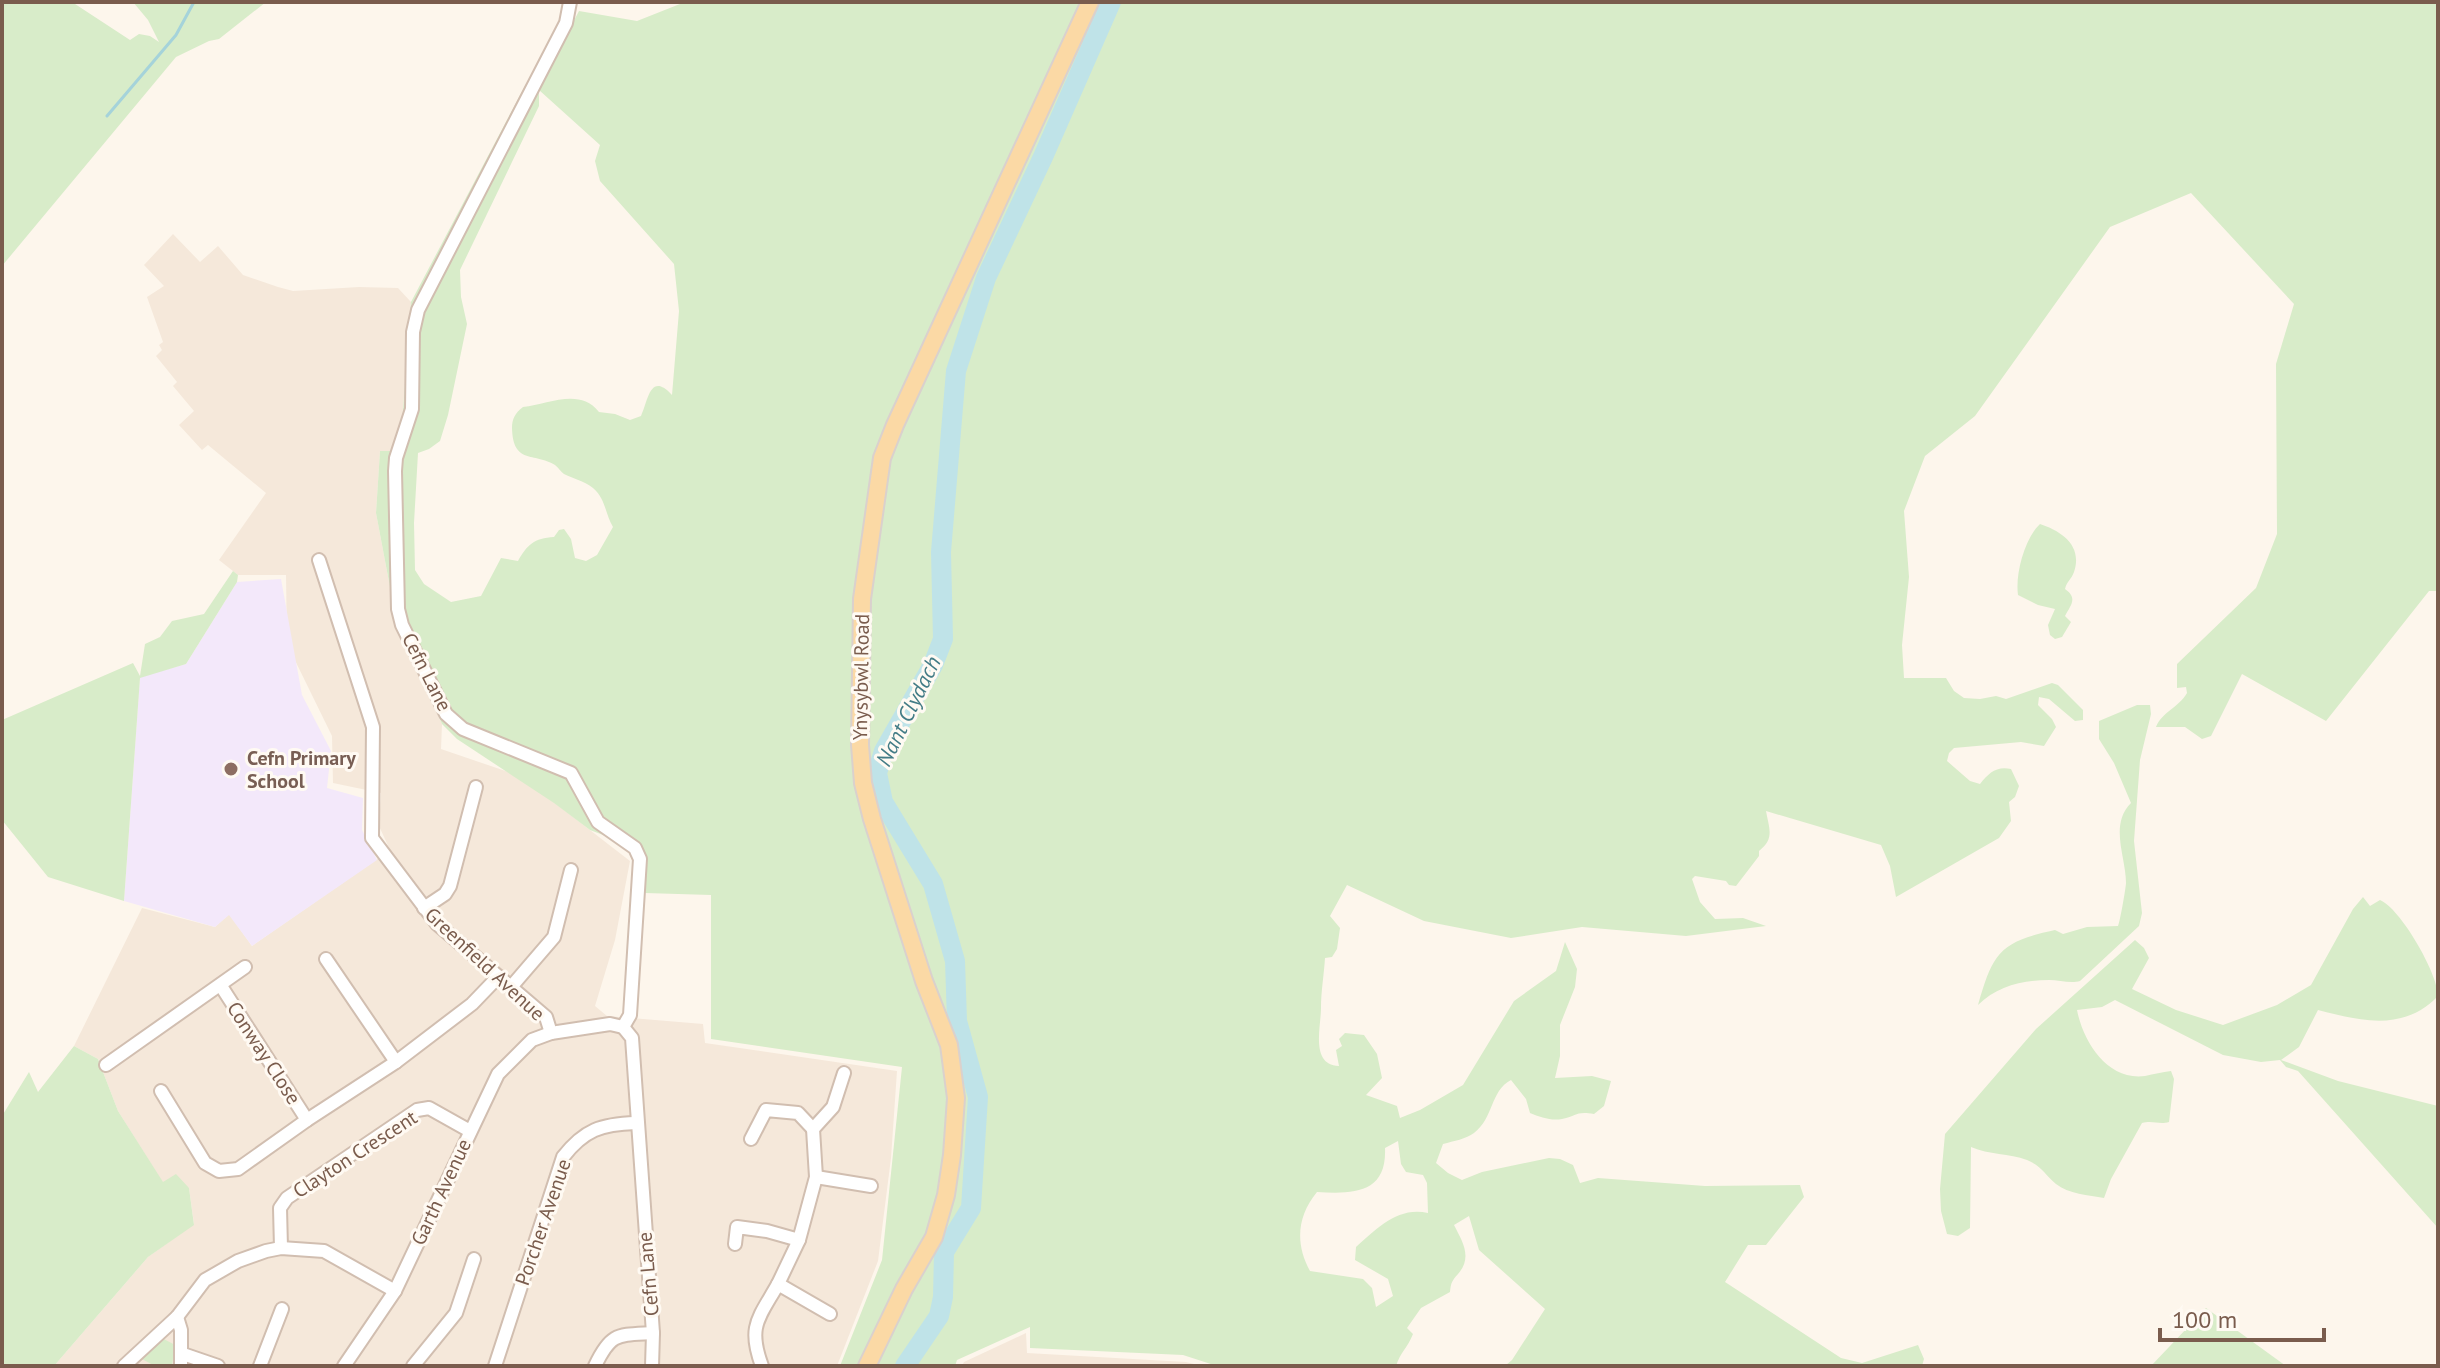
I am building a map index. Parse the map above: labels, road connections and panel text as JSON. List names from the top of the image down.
{
  "streets": {
    "main road": ["Ynysybwl Road"],
    "street": [
      "Cefn Lane",
      "Greenfield Avenue",
      "Conway Close",
      "Clayton Crescent",
      "Garth Avenue",
      "Porcher Avenue"
    ]
  },
  "crossings": [
    ["Cefn Lane", "Greenfield Avenue"],
    ["Cefn Lane", "Porcher Avenue"],
    ["Greenfield Avenue", "Garth Avenue"],
    ["Clayton Crescent", "Garth Avenue"]
  ],
  "water": ["Nant Clydach"],
  "places": ["Cefn Primary School"],
  "scale_bar": "100 m"
}
